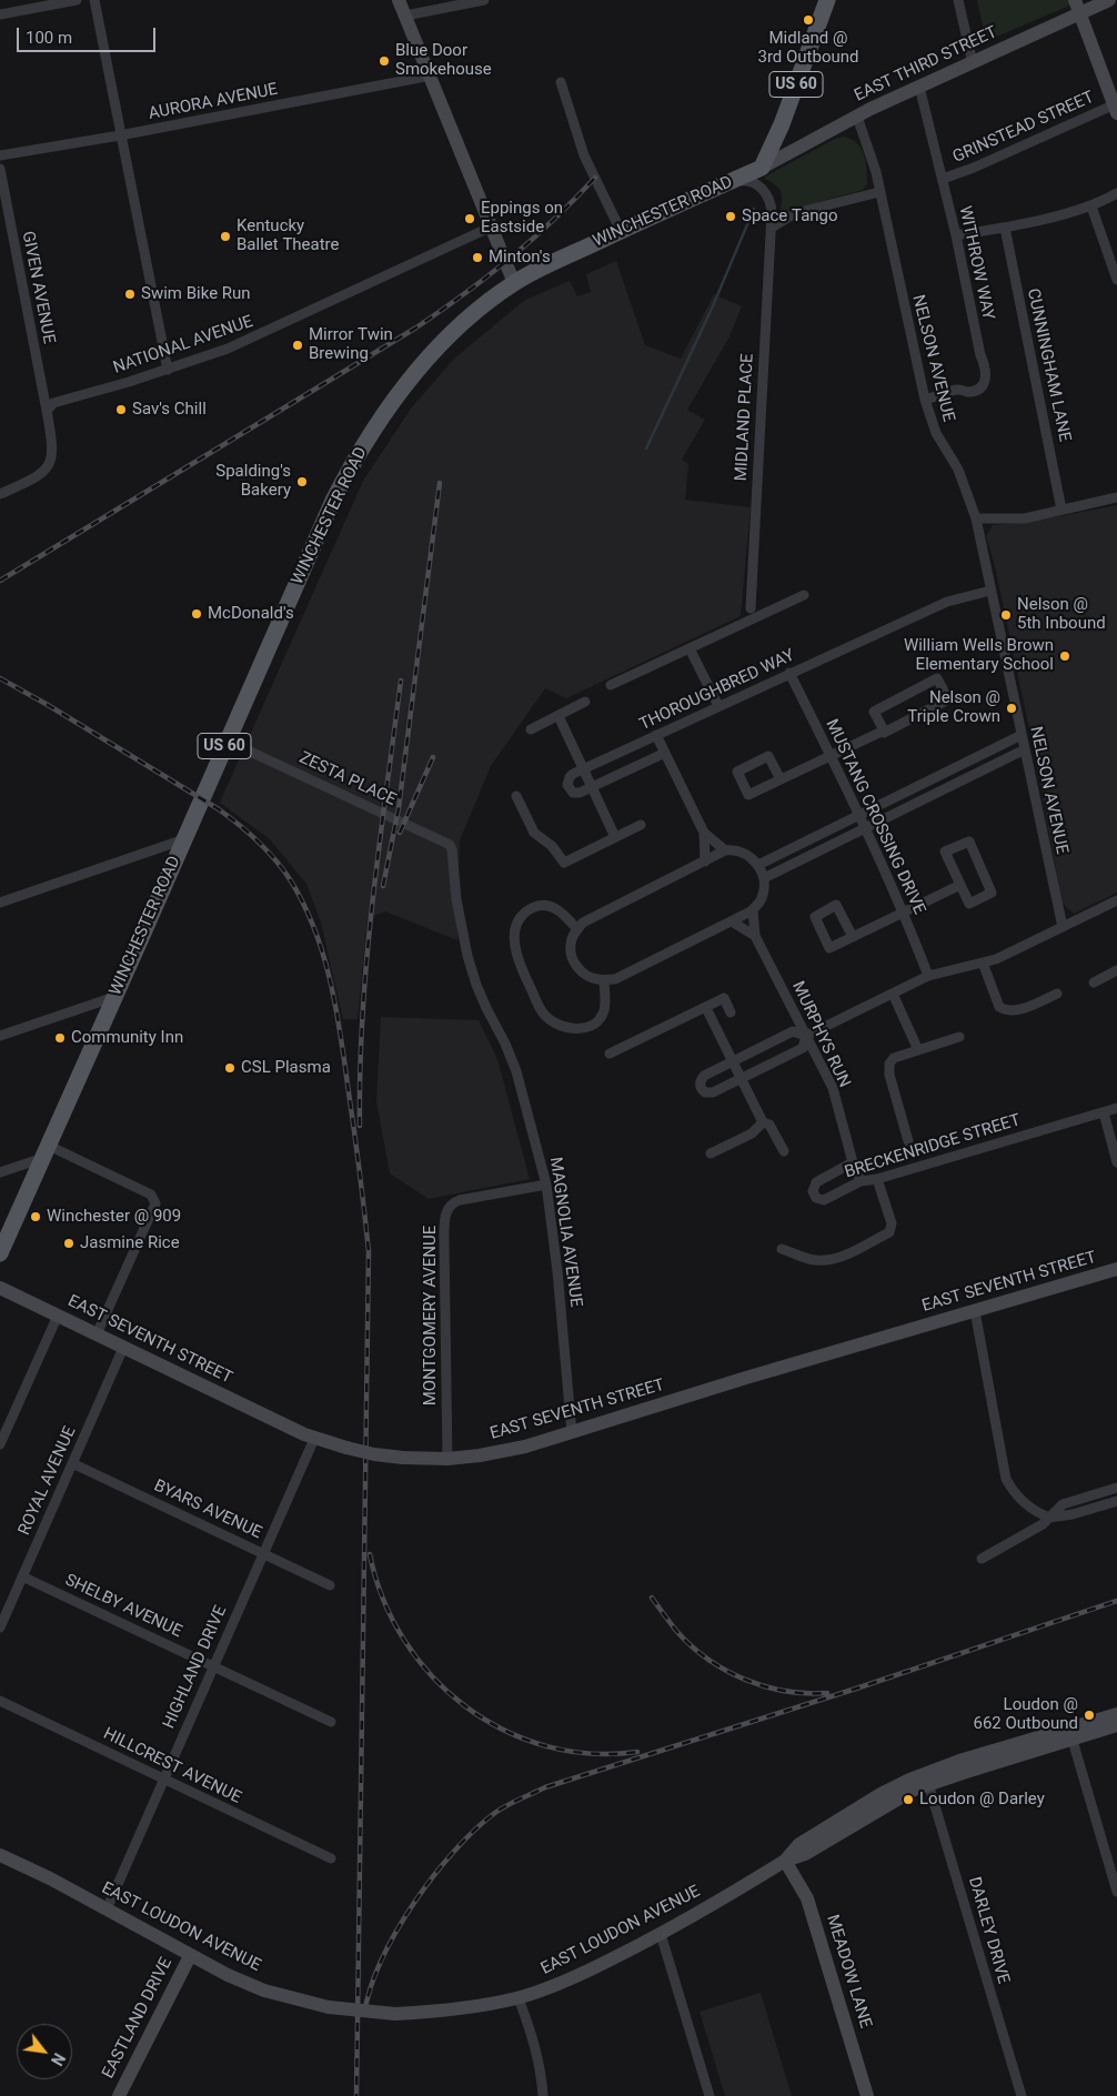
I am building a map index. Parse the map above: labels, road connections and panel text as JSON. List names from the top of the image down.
{
  "streets": {
    "main road": ["US 60", "WINCHESTER ROAD"],
    "street": [
      "EAST THIRD STREET",
      "AURORA AVENUE",
      "GRINSTEAD STREET",
      "WITHROW WAY",
      "GIVEN AVENUE",
      "NATIONAL AVENUE",
      "NELSON AVENUE",
      "CUNNINGHAM LANE",
      "MIDLAND PLACE",
      "THOROUGHBRED WAY",
      "ZESTA PLACE",
      "MUSTANG CROSSING DRIVE",
      "MURPHYS RUN",
      "BRECKENRIDGE STREET",
      "MAGNOLIA AVENUE",
      "EAST SEVENTH STREET",
      "MONTGOMERY AVENUE",
      "ROYAL AVENUE",
      "BYARS AVENUE",
      "SHELBY AVENUE",
      "HIGHLAND DRIVE",
      "HILLCREST AVENUE",
      "EAST LOUDON AVENUE",
      "DARLEY DRIVE",
      "MEADOW LANE",
      "EASTLAND DRIVE"
    ]
  },
  "crossings": [
    ["EAST THIRD STREET", "US 60"],
    ["EAST THIRD STREET", "WINCHESTER ROAD"],
    ["EAST THIRD STREET", "WITHROW WAY"],
    ["EAST THIRD STREET", "NELSON AVENUE"],
    ["US 60", "WINCHESTER ROAD"],
    ["GRINSTEAD STREET", "WITHROW WAY"],
    ["WINCHESTER ROAD", "MIDLAND PLACE"],
    ["WINCHESTER ROAD", "ZESTA PLACE"],
    ["WITHROW WAY", "NELSON AVENUE"],
    ["GIVEN AVENUE", "NATIONAL AVENUE"],
    ["NELSON AVENUE", "THOROUGHBRED WAY"],
    ["THOROUGHBRED WAY", "MUSTANG CROSSING DRIVE"],
    ["ZESTA PLACE", "MAGNOLIA AVENUE"],
    ["MURPHYS RUN", "BRECKENRIDGE STREET"],
    ["MAGNOLIA AVENUE", "EAST SEVENTH STREET"],
    ["MAGNOLIA AVENUE", "MONTGOMERY AVENUE"],
    ["EAST SEVENTH STREET", "MONTGOMERY AVENUE"],
    ["EAST SEVENTH STREET", "ROYAL AVENUE"],
    ["EAST SEVENTH STREET", "HIGHLAND DRIVE"],
    ["ROYAL AVENUE", "BYARS AVENUE"],
    ["ROYAL AVENUE", "SHELBY AVENUE"],
    ["BYARS AVENUE", "HIGHLAND DRIVE"],
    ["SHELBY AVENUE", "HIGHLAND DRIVE"],
    ["HIGHLAND DRIVE", "HILLCREST AVENUE"],
    ["HIGHLAND DRIVE", "EAST LOUDON AVENUE"],
    ["EAST LOUDON AVENUE", "DARLEY DRIVE"],
    ["EAST LOUDON AVENUE", "MEADOW LANE"],
    ["EAST LOUDON AVENUE", "EASTLAND DRIVE"]
  ],
  "places": [
    "Midland @ 3rd Outbound",
    "Blue Door Smokehouse",
    "Space Tango",
    "Eppings on Eastside",
    "Kentucky Ballet Theatre",
    "Minton's",
    "Swim Bike Run",
    "Mirror Twin Brewing",
    "Sav's Chill",
    "Spalding's Bakery",
    "McDonald's",
    "Nelson @ 5th Inbound",
    "William Wells Brown Elementary School",
    "Nelson @ Triple Crown",
    "Community Inn",
    "CSL Plasma",
    "Winchester @ 909",
    "Jasmine Rice",
    "Loudon @ 662 Outbound",
    "Loudon @ Darley"
  ],
  "scale_bar": "100 m",
  "north": "bottom right"
}
